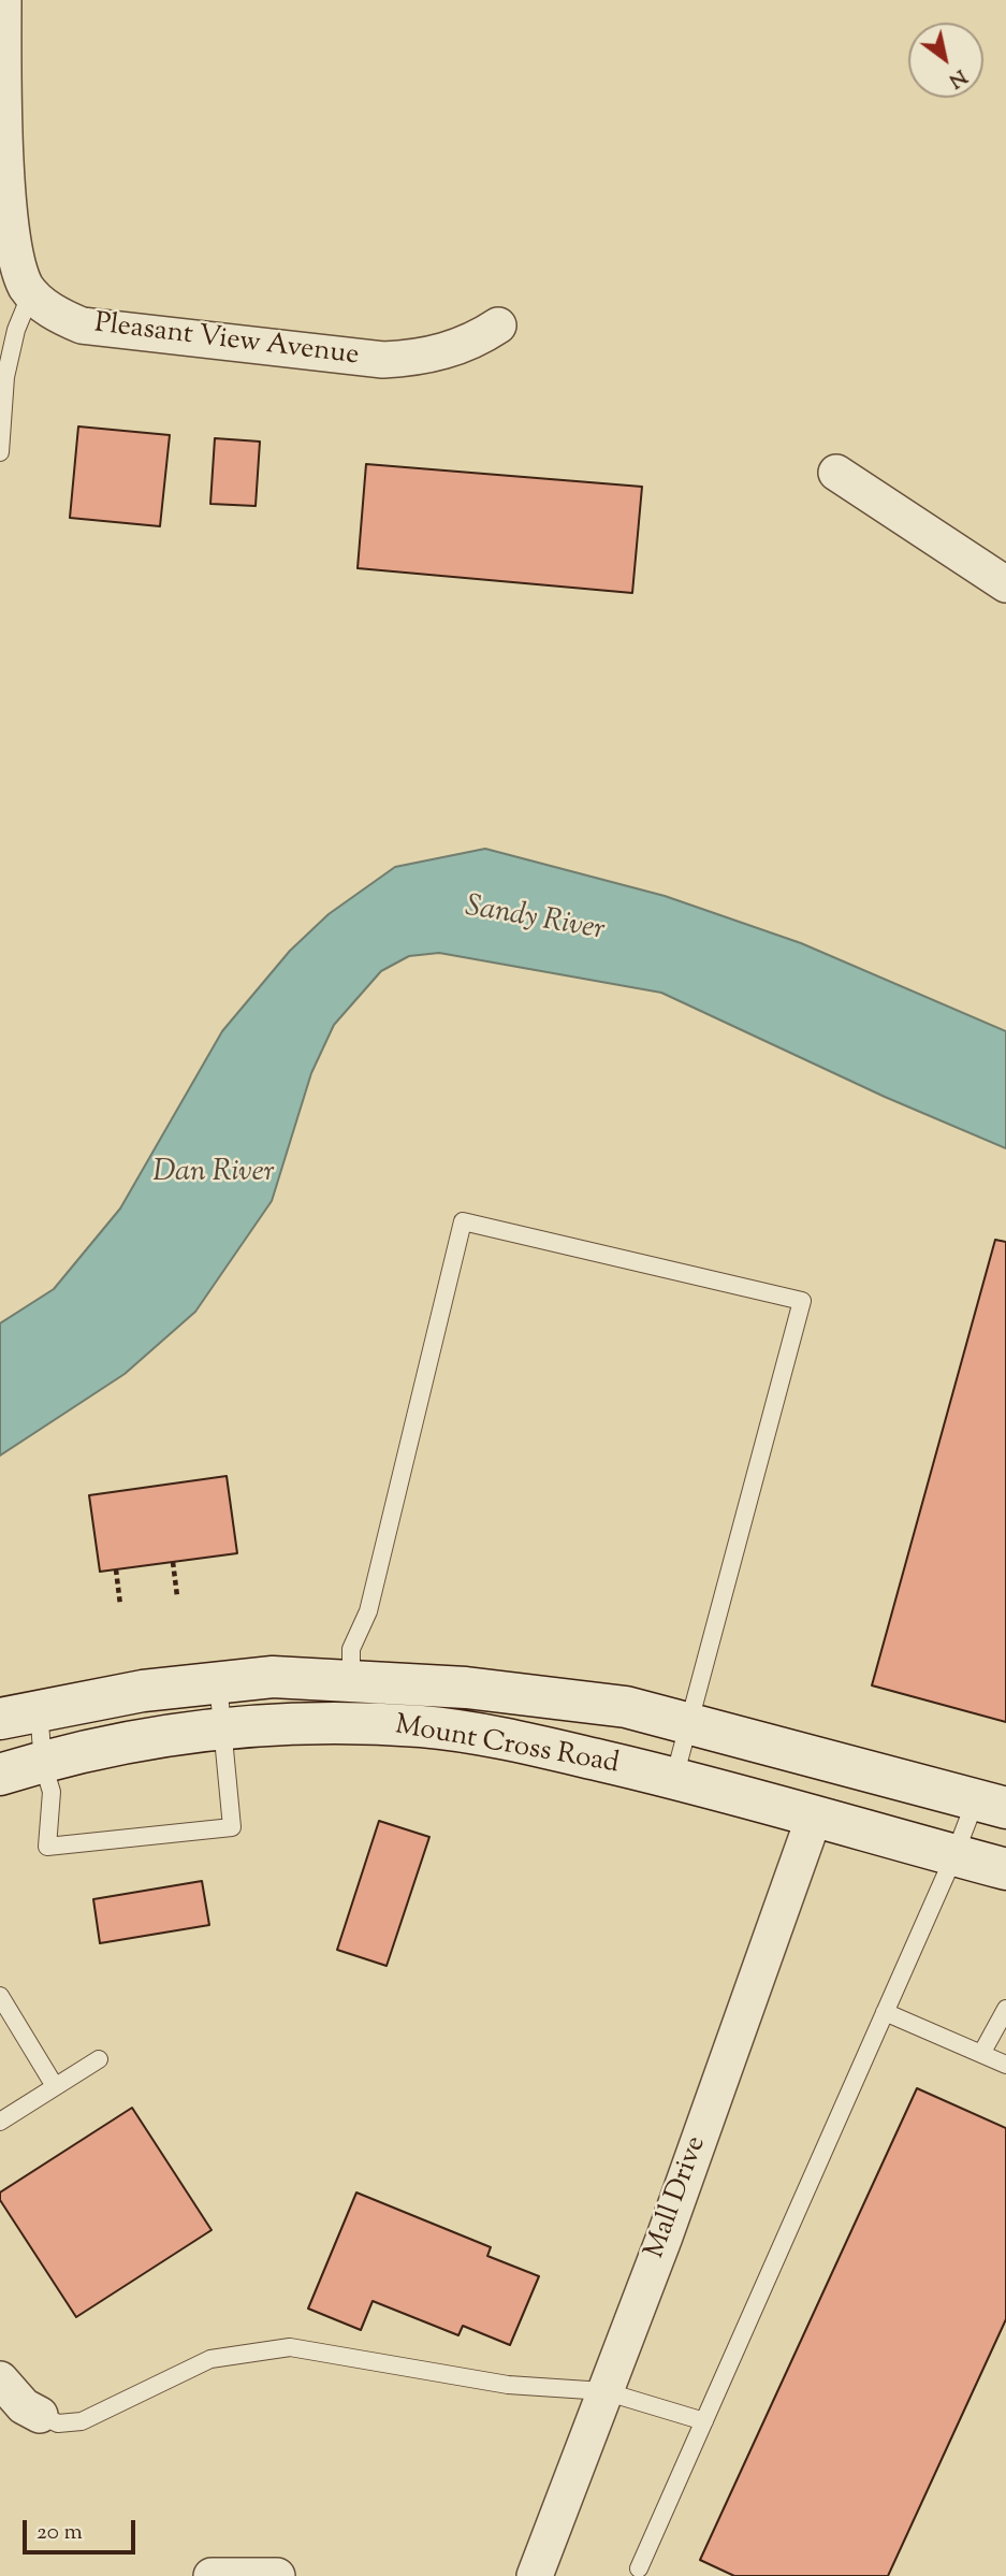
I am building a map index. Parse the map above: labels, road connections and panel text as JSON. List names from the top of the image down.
{
  "streets": {
    "main road": ["Mount Cross Road"],
    "street": ["Pleasant View Avenue", "Mall Drive"]
  },
  "crossings": [
    ["Mount Cross Road", "Mall Drive"]
  ],
  "water": ["Sandy River", "Dan River"],
  "scale_bar": "20 m",
  "north": "bottom right"
}
